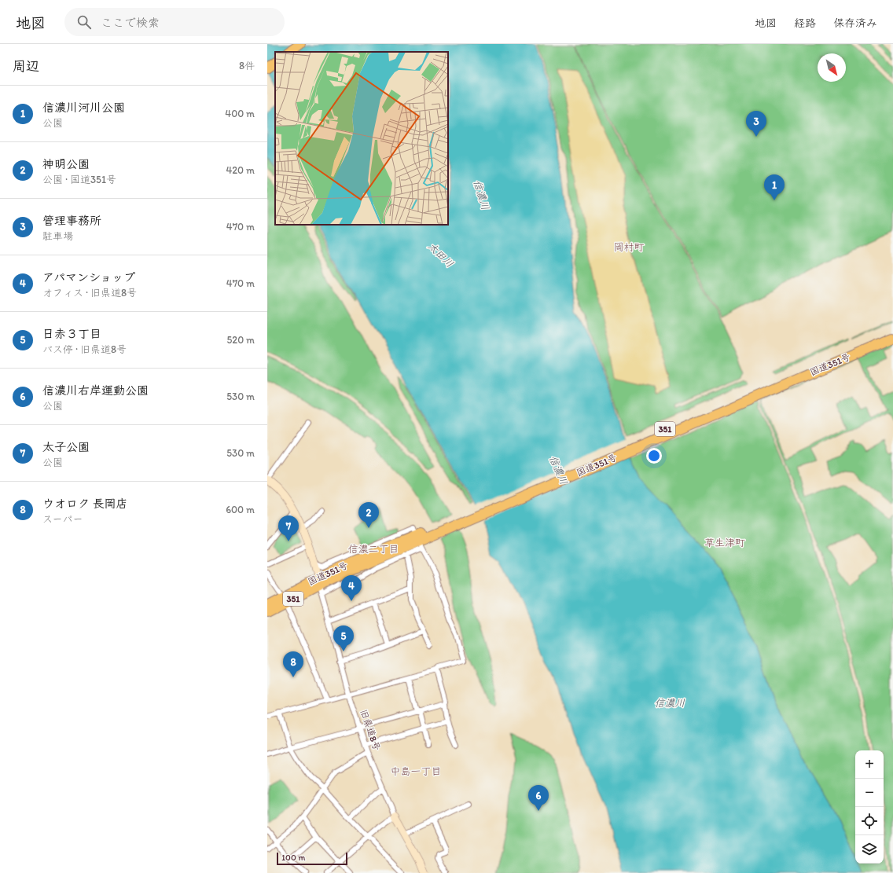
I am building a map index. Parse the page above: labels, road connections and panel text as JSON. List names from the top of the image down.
{
  "streets": {
    "highway": ["国道351号", "351"],
    "street": ["旧県道8号"]
  },
  "crossings": [
    ["国道351号", "旧県道8号"]
  ],
  "districts": [
    "岡村町",
    "草生津町",
    "信濃二丁目",
    "中島一丁目"
  ],
  "water": ["信濃川", "太田川"],
  "scale_bar": "100 m",
  "north": "bottom right",
  "page": {
    "header": "地図",
    "search": "ここで検索",
    "nav": ["地図", "経路", "保存済み"],
    "heading": ["周辺", "8件"],
    "list": [
      {
        "mark": "1",
        "name": "信濃川河川公園",
        "note": "公園",
        "value": "400 m"
      },
      {
        "mark": "2",
        "name": "神明公園",
        "note": "公園 · 国道351号",
        "value": "420 m"
      },
      {
        "mark": "3",
        "name": "管理事務所",
        "note": "駐車場",
        "value": "470 m"
      },
      {
        "mark": "4",
        "name": "アパマンショップ",
        "note": "オフィス · 旧県道8号",
        "value": "470 m"
      },
      {
        "mark": "5",
        "name": "日赤３丁目",
        "note": "バス停 · 旧県道8号",
        "value": "520 m"
      },
      {
        "mark": "6",
        "name": "信濃川右岸運動公園",
        "note": "公園",
        "value": "530 m"
      },
      {
        "mark": "7",
        "name": "太子公園",
        "note": "公園",
        "value": "530 m"
      },
      {
        "mark": "8",
        "name": "ウオロク 長岡店",
        "note": "スーパー",
        "value": "600 m"
      }
    ],
    "pins": [
      "3",
      "1",
      "2",
      "7",
      "4",
      "5",
      "8",
      "6"
    ],
    "map_buttons": ["+", "−"],
    "scale": "100 m"
  }
}
